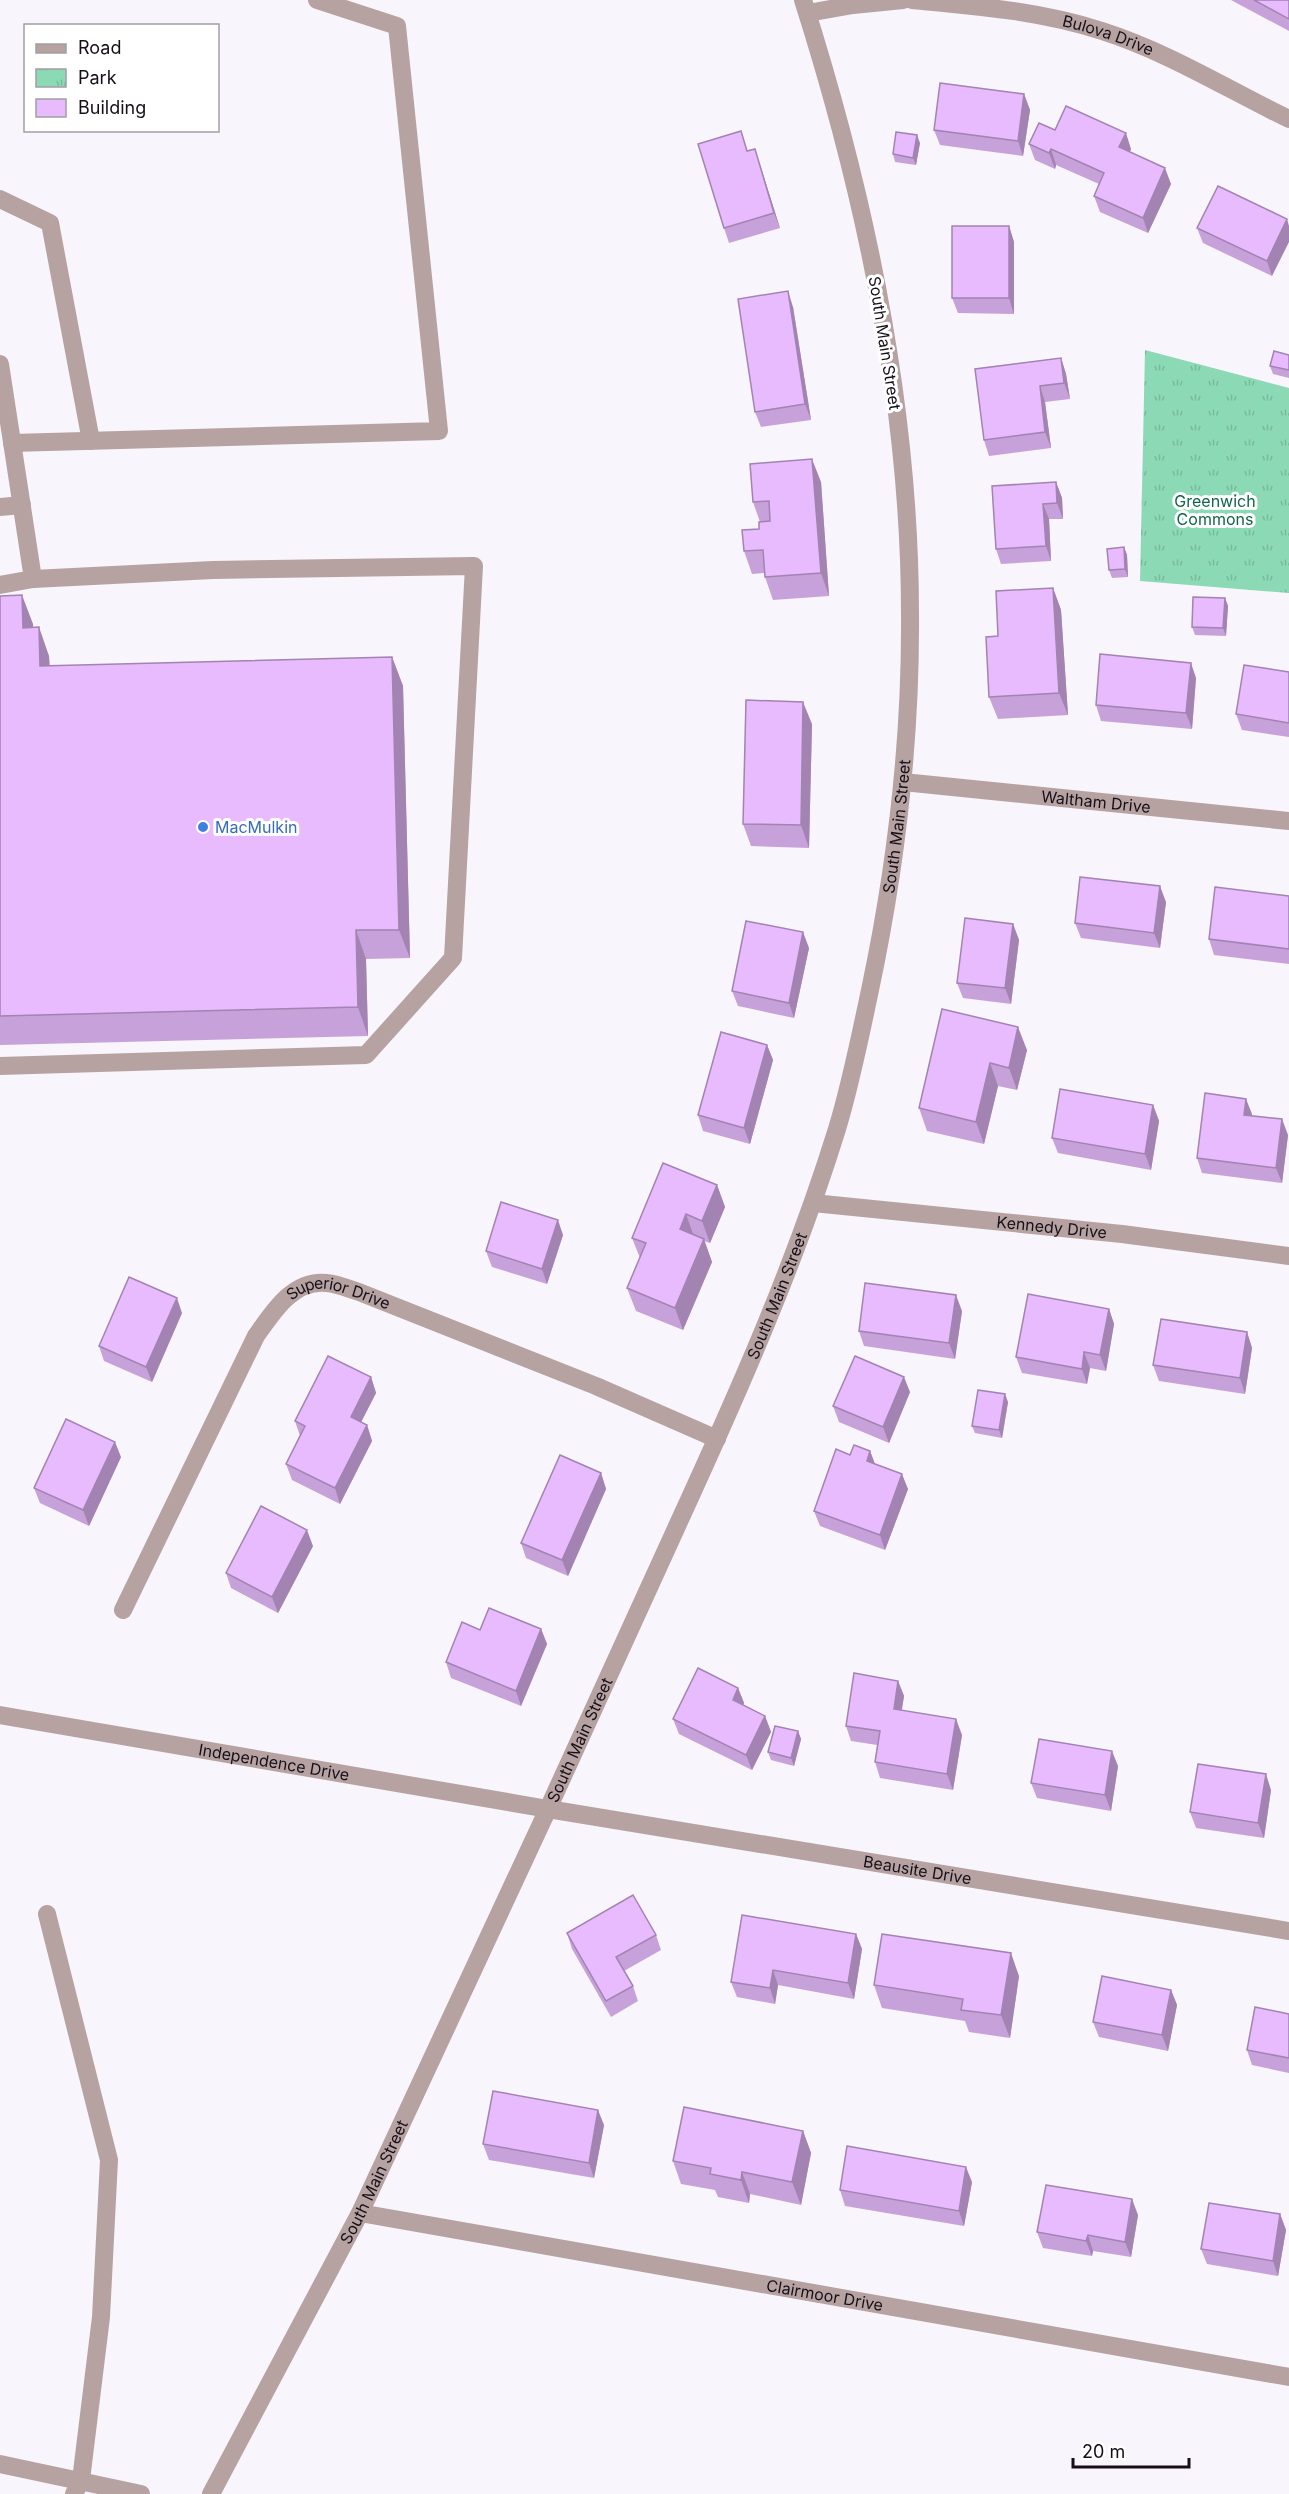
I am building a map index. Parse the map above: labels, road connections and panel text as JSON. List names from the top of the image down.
{
  "streets": {
    "street": [
      "Bulova Drive",
      "South Main Street",
      "Waltham Drive",
      "Kennedy Drive",
      "Superior Drive",
      "Independence Drive",
      "Beausite Drive",
      "Clairmoor Drive"
    ]
  },
  "crossings": [
    ["South Main Street", "Waltham Drive"],
    ["South Main Street", "Kennedy Drive"],
    ["South Main Street", "Superior Drive"],
    ["South Main Street", "Independence Drive"],
    ["South Main Street", "Beausite Drive"],
    ["South Main Street", "Clairmoor Drive"],
    ["Independence Drive", "Beausite Drive"]
  ],
  "parks": ["Greenwich Commons"],
  "places": ["MacMulkin"],
  "legend": ["Road", "Park", "Building"],
  "scale_bar": "20 m"
}
